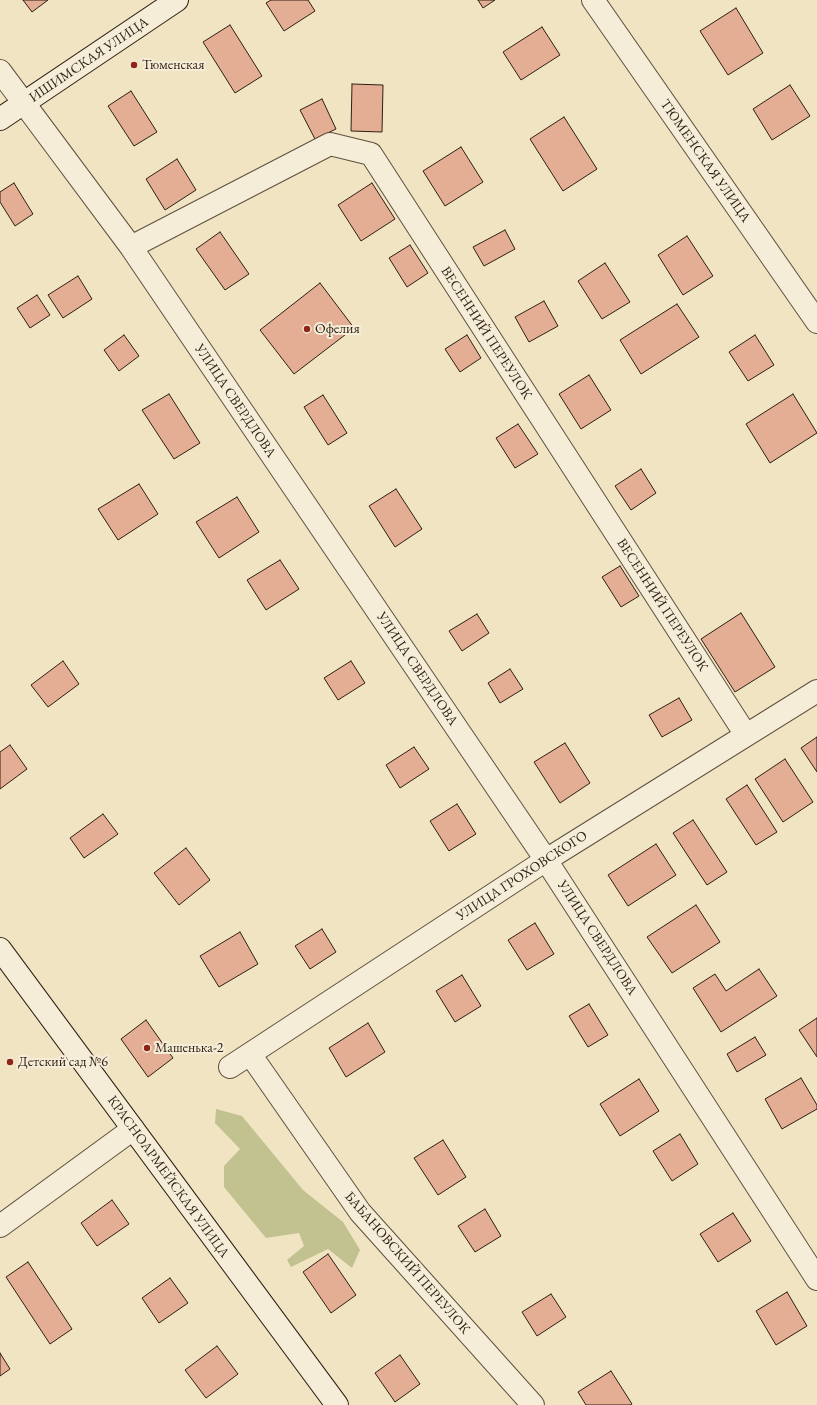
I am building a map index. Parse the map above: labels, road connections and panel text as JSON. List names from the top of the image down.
{
  "streets": {
    "street": [
      "ИШИМСКАЯ УЛИЦА",
      "ТЮМЕНСКАЯ УЛИЦА",
      "ВЕСЕННИЙ ПЕРЕУЛОК",
      "УЛИЦА СВЕРДЛОВА",
      "УЛИЦА ГРОХОВСКОГО",
      "КРАСНОАРМЕЙСКАЯ УЛИЦА",
      "БАБАНОВСКИЙ ПЕРЕУЛОК"
    ]
  },
  "crossings": [
    ["ИШИМСКАЯ УЛИЦА", "УЛИЦА СВЕРДЛОВА"],
    ["ВЕСЕННИЙ ПЕРЕУЛОК", "УЛИЦА СВЕРДЛОВА"],
    ["ВЕСЕННИЙ ПЕРЕУЛОК", "УЛИЦА ГРОХОВСКОГО"],
    ["УЛИЦА СВЕРДЛОВА", "УЛИЦА ГРОХОВСКОГО"],
    ["УЛИЦА ГРОХОВСКОГО", "БАБАНОВСКИЙ ПЕРЕУЛОК"]
  ],
  "places": [
    "Тюменская",
    "Офелия",
    "Машенька-2",
    "Детский сад №6"
  ]
}
